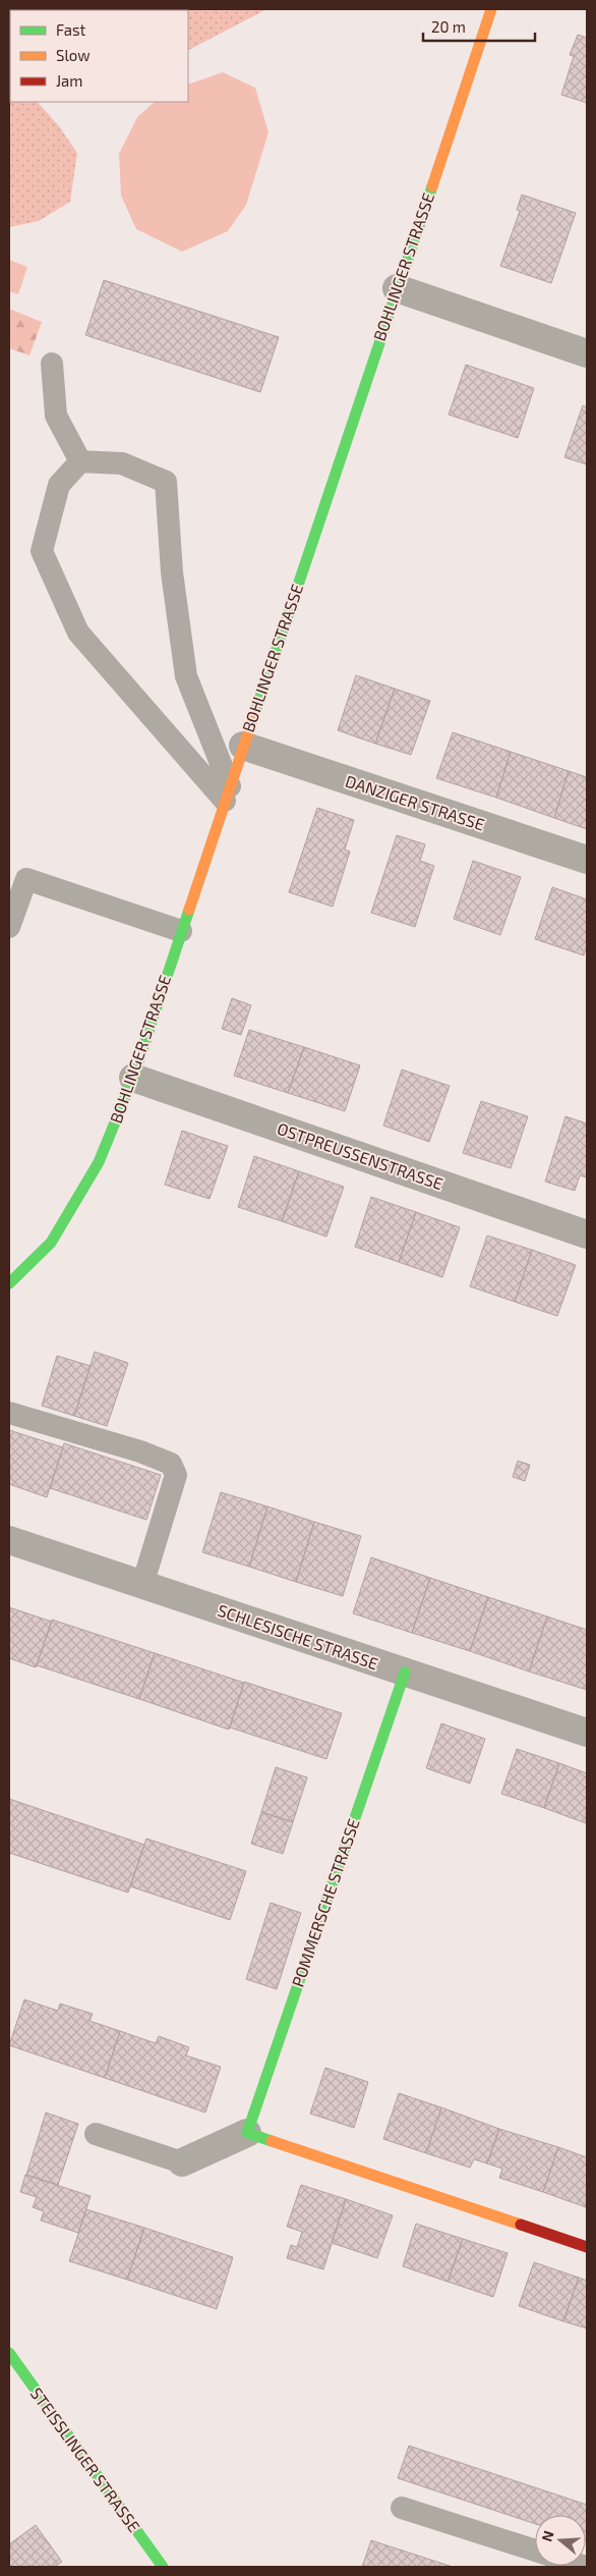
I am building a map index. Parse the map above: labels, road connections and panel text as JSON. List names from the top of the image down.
{
  "streets": {
    "street": [
      "BOHLINGER STRASSE",
      "DANZIGER STRASSE",
      "OSTPREUSSENSTRASSE",
      "SCHLESISCHE STRASSE",
      "POMMERSCHE STRASSE",
      "STEISSLINGER STRASSE"
    ]
  },
  "crossings": [
    ["BOHLINGER STRASSE", "DANZIGER STRASSE"],
    ["BOHLINGER STRASSE", "OSTPREUSSENSTRASSE"],
    ["SCHLESISCHE STRASSE", "POMMERSCHE STRASSE"]
  ],
  "legend": ["Fast", "Slow", "Jam"],
  "scale_bar": "20 m",
  "north": "left"
}
